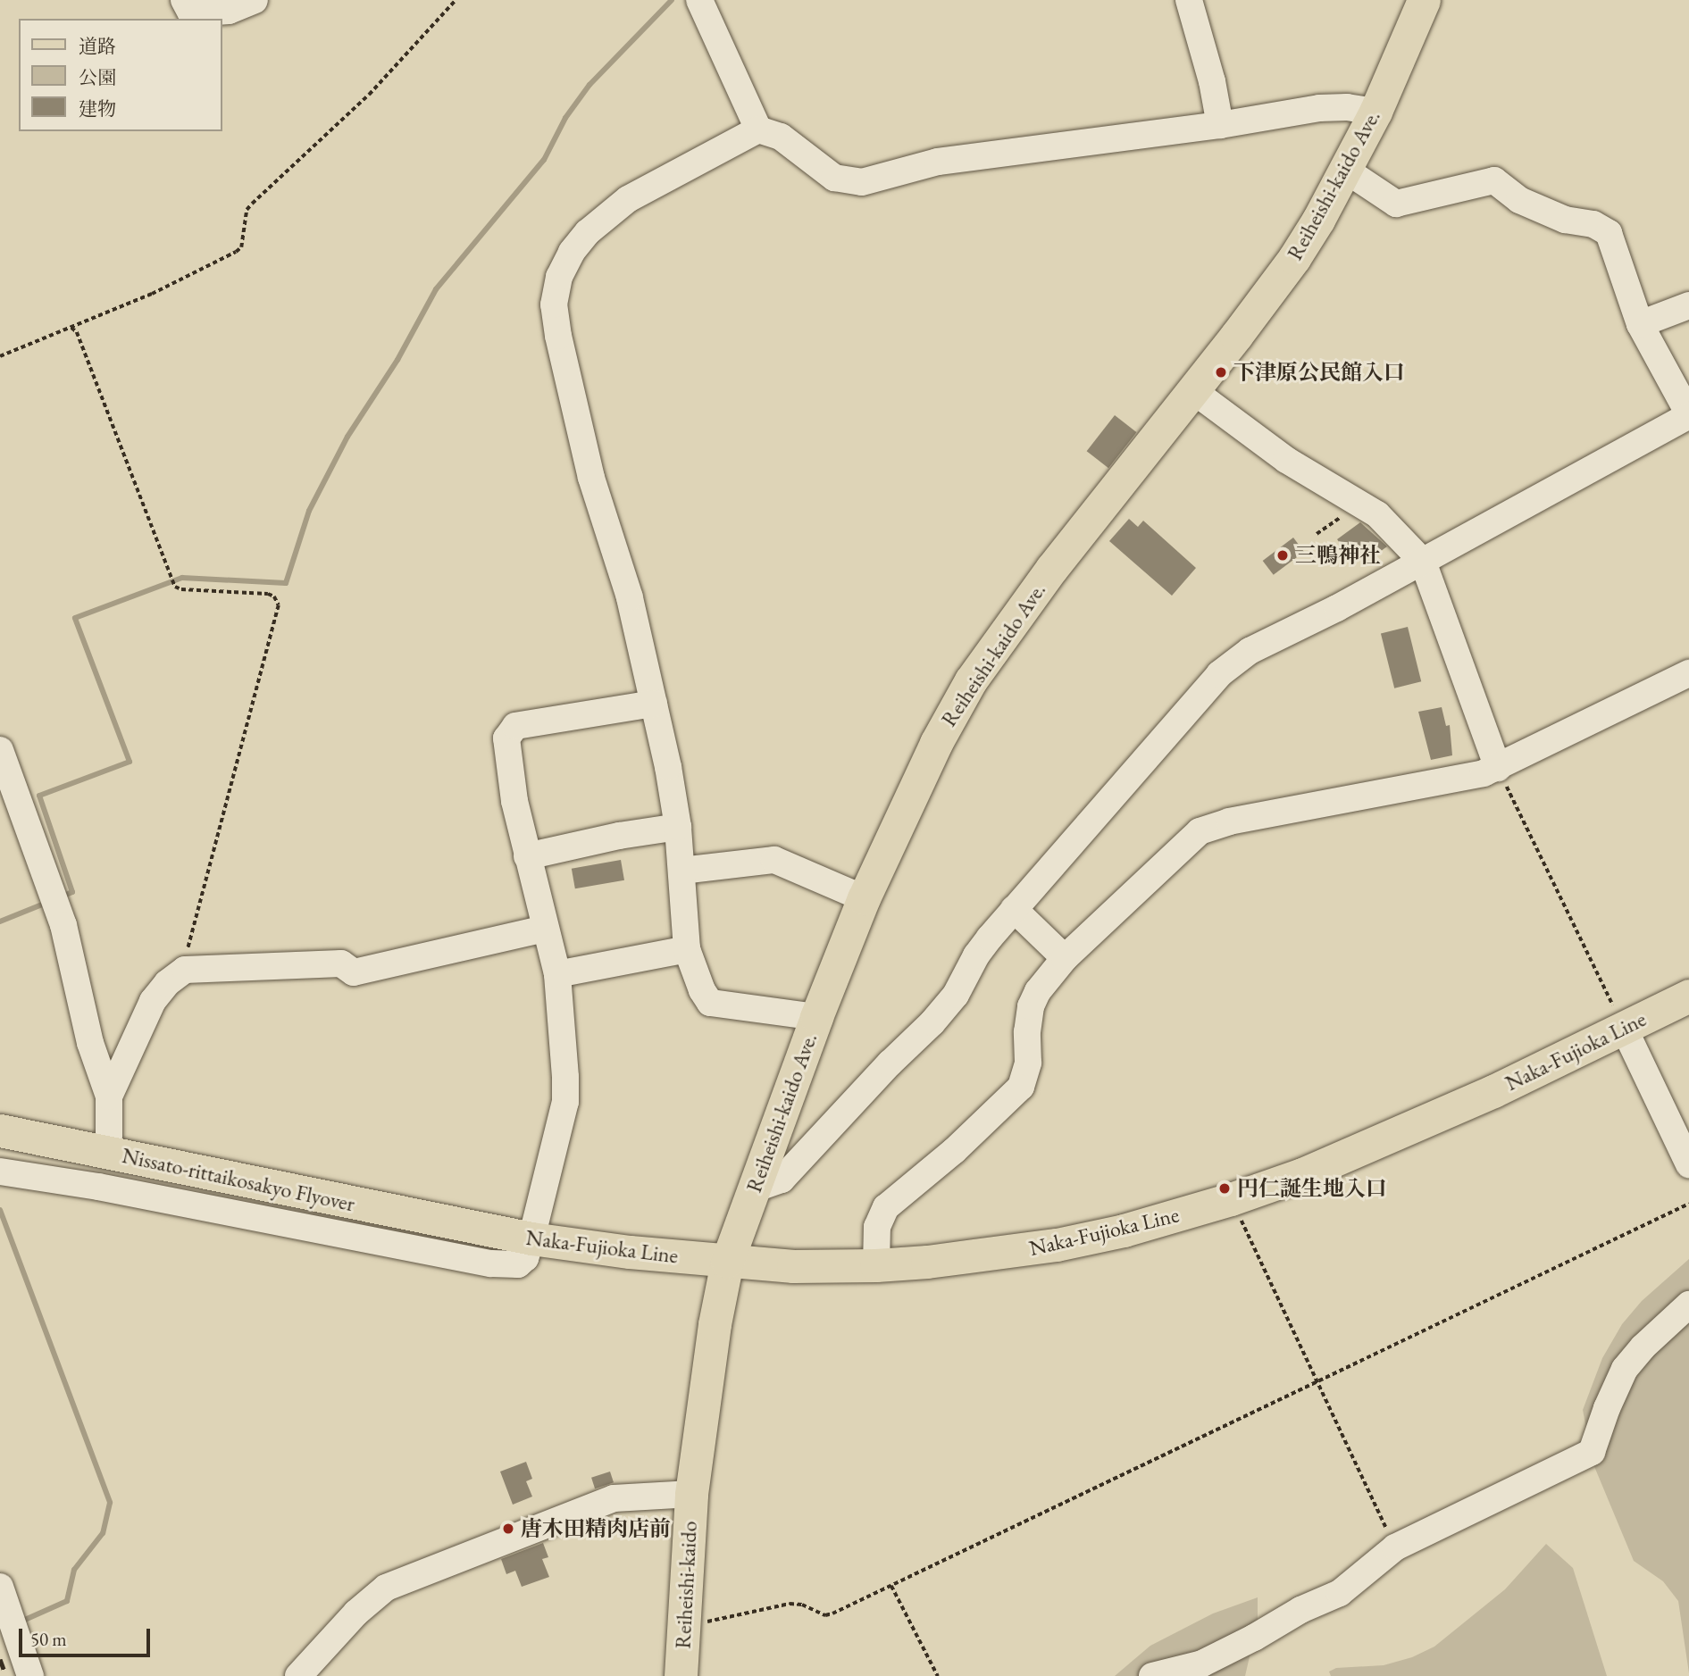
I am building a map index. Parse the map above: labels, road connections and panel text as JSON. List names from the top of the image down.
{
  "streets": {
    "main road": [
      "Reiheishi-kaido Ave.",
      "Naka-Fujioka Line",
      "Nissato-rittaikosakyo Flyover",
      "Reiheishi-kaido"
    ]
  },
  "crossings": [
    ["Reiheishi-kaido Ave.", "Naka-Fujioka Line"],
    ["Reiheishi-kaido Ave.", "Reiheishi-kaido"],
    ["Naka-Fujioka Line", "Nissato-rittaikosakyo Flyover"]
  ],
  "places": [
    "下津原公民館入口",
    "三鴨神社",
    "円仁誕生地入口",
    "唐木田精肉店前"
  ],
  "legend": ["道路", "公園", "建物"],
  "scale_bar": "50 m"
}
